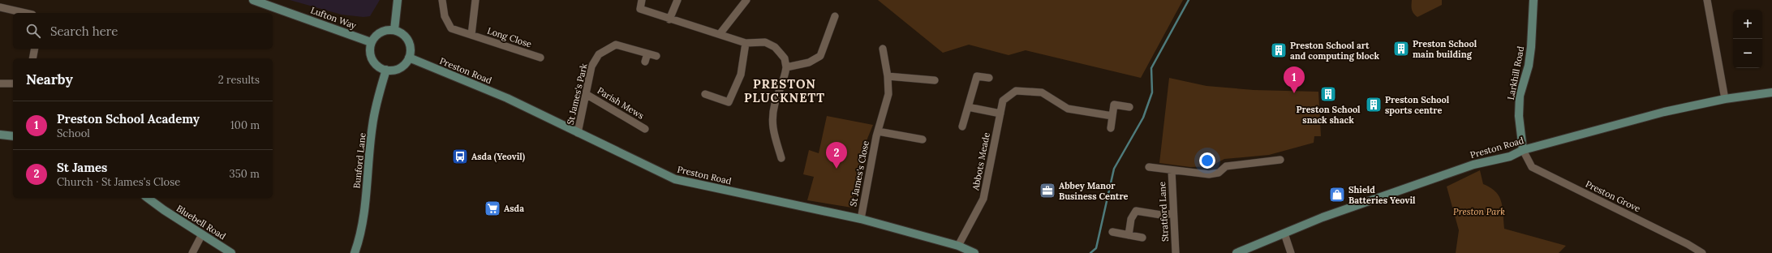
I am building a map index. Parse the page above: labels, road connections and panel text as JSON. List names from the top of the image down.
{
  "streets": {
    "street": [
      "Lufton Way",
      "Long Close",
      "Preston Road",
      "Larkhill Road",
      "St James's Park",
      "Parish Mews",
      "Bunford Lane",
      "Abbots Meade",
      "St James's Close",
      "Preston Grove",
      "Stratford Lane",
      "Bluebell Road"
    ]
  },
  "crossings": [
    ["Lufton Way", "Preston Road"],
    ["Lufton Way", "Bunford Lane"],
    ["Preston Road", "Larkhill Road"],
    ["Preston Road", "St James's Park"],
    ["Preston Road", "Bunford Lane"],
    ["Preston Road", "Abbots Meade"],
    ["Preston Road", "St James's Close"],
    ["Preston Road", "Preston Grove"],
    ["Larkhill Road", "Preston Grove"],
    ["St James's Park", "Parish Mews"]
  ],
  "districts": ["PRESTON PLUCKNETT"],
  "parks": ["Preston Park"],
  "places": {
    "building": [
      "Preston School main building",
      "Preston School art and computing block",
      "Preston School snack shack",
      "Preston School sports centre"
    ],
    "bus stop": ["Asda (Yeovil)"],
    "office": ["Abbey Manor Business Centre"],
    "shop": ["Shield Batteries Yeovil"],
    "supermarket": ["Asda"]
  },
  "page": {
    "map_buttons": ["+", "−"],
    "search": "Search here",
    "heading": ["Nearby", "2 results"],
    "pins": ["1", "2"],
    "list": [
      {
        "mark": "1",
        "name": "Preston School Academy",
        "note": "School",
        "value": "100 m"
      },
      {
        "mark": "2",
        "name": "St James",
        "note": "Church · St James's Close",
        "value": "350 m"
      }
    ]
  }
}
